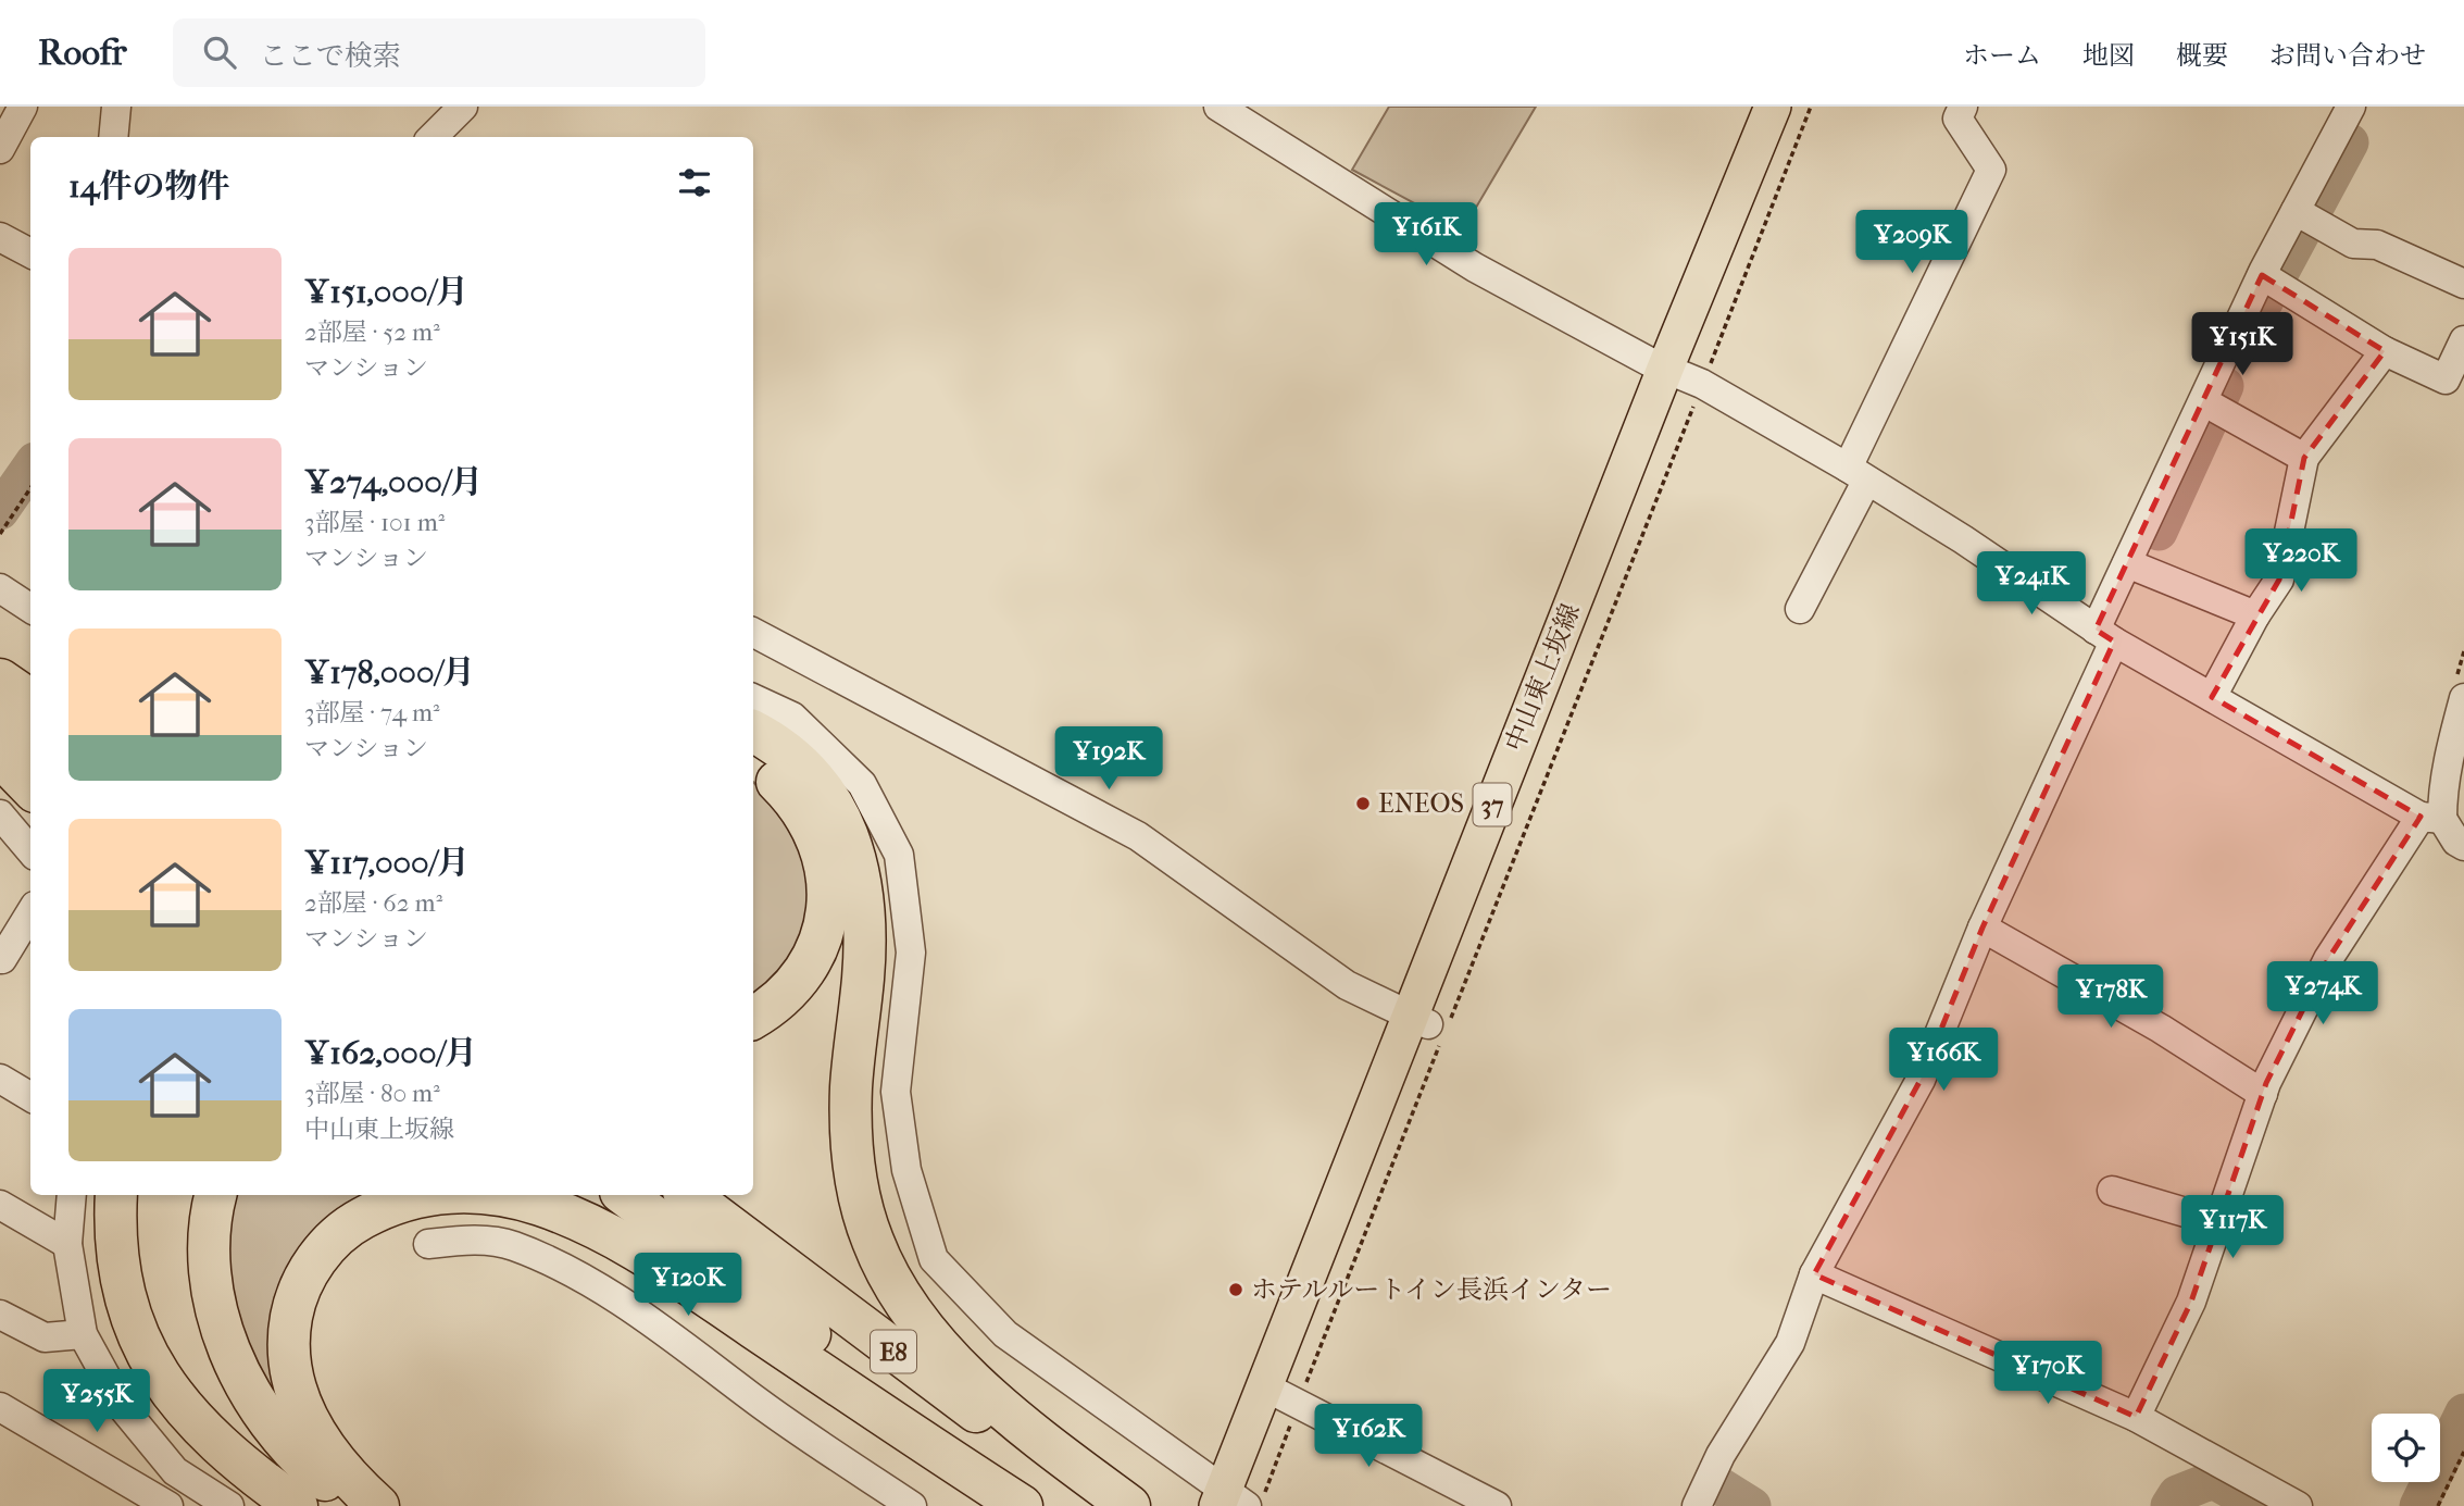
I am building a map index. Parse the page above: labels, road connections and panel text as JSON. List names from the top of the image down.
{
  "streets": {
    "highway": ["E8"],
    "main road": ["中山東上坂線", "37"]
  },
  "places": ["ENEOS", "ホテルルートイン長浜インター"],
  "page": {
    "header": "Roofr",
    "search": "ここで検索",
    "nav": [
      "ホーム",
      "地図",
      "概要",
      "お問い合わせ"
    ],
    "heading": "14件の物件",
    "price": [
      "¥161K",
      "¥209K",
      "¥151K",
      "¥220K",
      "¥241K",
      "¥192K",
      "¥274K",
      "¥178K",
      "¥166K",
      "¥117K",
      "¥120K",
      "¥170K",
      "¥255K",
      "¥162K"
    ],
    "list": [
      {
        "name": "¥151,000/月",
        "note": "2部屋 · 52 m² · マンション"
      },
      {
        "name": "¥274,000/月",
        "note": "3部屋 · 101 m² · マンション"
      },
      {
        "name": "¥178,000/月",
        "note": "3部屋 · 74 m² · マンション"
      },
      {
        "name": "¥117,000/月",
        "note": "2部屋 · 62 m² · マンション"
      },
      {
        "name": "¥162,000/月",
        "note": "3部屋 · 80 m² · 中山東上坂線"
      }
    ]
  }
}
